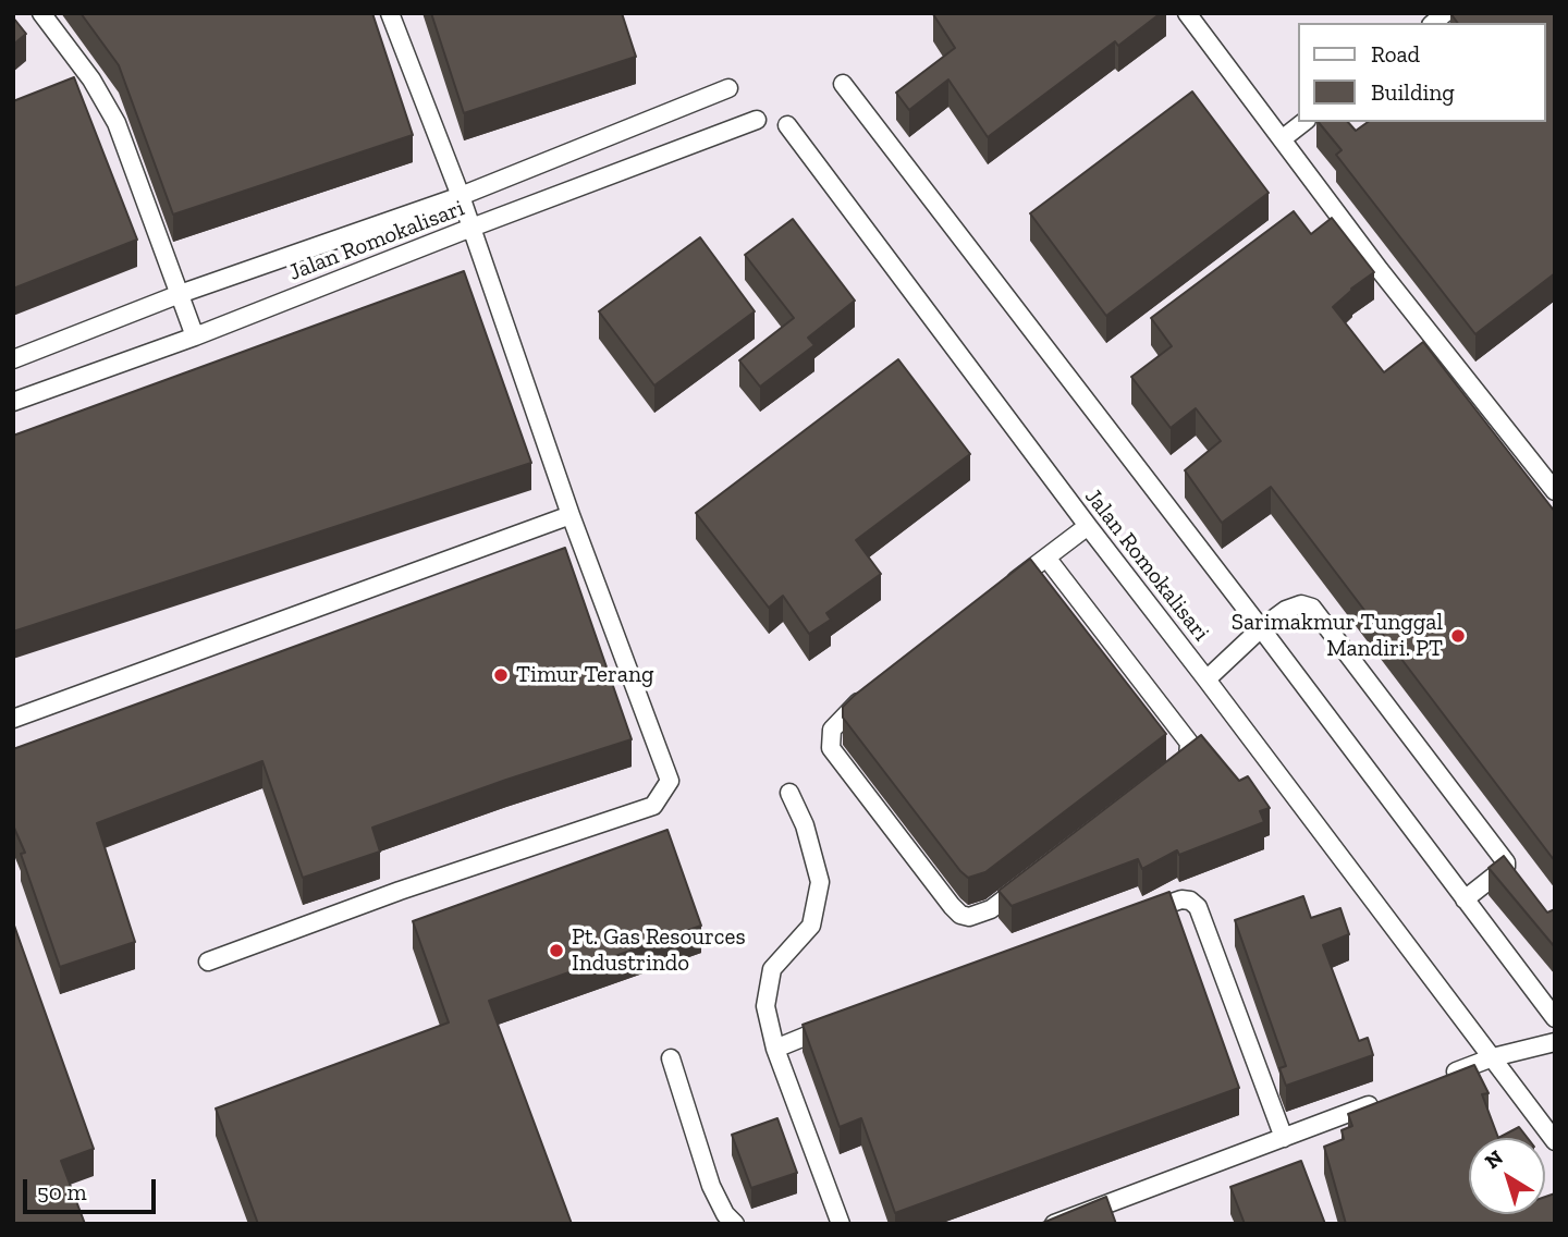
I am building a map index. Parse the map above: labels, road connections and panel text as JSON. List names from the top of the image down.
{
  "streets": {
    "lane": ["Jalan Romokalisari"]
  },
  "places": ["Sarimakmur Tunggal Mandiri. PT", "Timur Terang", "Pt. Gas Resources Industrindo"],
  "legend": ["Road", "Building"],
  "scale_bar": "50 m",
  "north": "top left"
}
